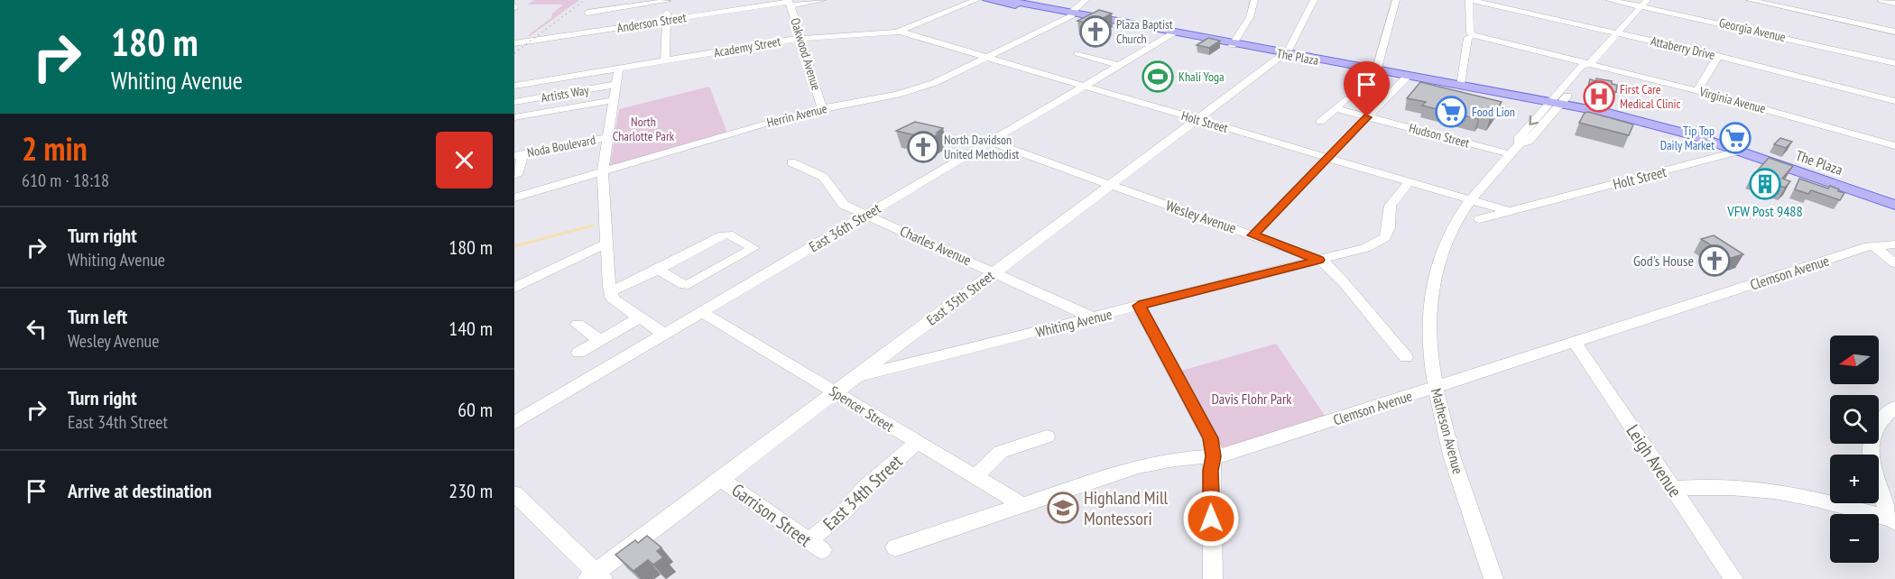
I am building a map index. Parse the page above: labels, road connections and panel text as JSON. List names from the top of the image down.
{
  "streets": {
    "main road": ["The Plaza"],
    "street": [
      "Anderson Street",
      "Georgia Avenue",
      "Academy Street",
      "Attaberry Drive",
      "Oakwood Avenue",
      "Artists Way",
      "Virginia Avenue",
      "Herrin Avenue",
      "Holt Street",
      "Hudson Street",
      "Noda Boulevard",
      "Wesley Avenue",
      "East 36th Street",
      "Charles Avenue",
      "Clemson Avenue",
      "East 35th Street",
      "Whiting Avenue",
      "Spencer Street",
      "Matheson Avenue",
      "Leigh Avenue",
      "East 34th Street",
      "Garrison Street"
    ]
  },
  "crossings": [
    ["Anderson Street", "Oakwood Avenue"],
    ["Georgia Avenue", "Matheson Avenue"],
    ["Academy Street", "Oakwood Avenue"],
    ["Academy Street", "Holt Street"],
    ["Attaberry Drive", "Matheson Avenue"],
    ["Oakwood Avenue", "Herrin Avenue"],
    ["The Plaza", "Herrin Avenue"],
    ["The Plaza", "Holt Street"],
    ["The Plaza", "East 36th Street"],
    ["The Plaza", "East 35th Street"],
    ["The Plaza", "Matheson Avenue"],
    ["Virginia Avenue", "Matheson Avenue"],
    ["Herrin Avenue", "Holt Street"],
    ["Holt Street", "East 36th Street"],
    ["Holt Street", "East 35th Street"],
    ["Holt Street", "Whiting Avenue"],
    ["Holt Street", "Matheson Avenue"],
    ["Hudson Street", "Matheson Avenue"],
    ["Wesley Avenue", "East 36th Street"],
    ["Wesley Avenue", "East 35th Street"],
    ["Wesley Avenue", "Whiting Avenue"],
    ["East 36th Street", "Charles Avenue"],
    ["East 36th Street", "Spencer Street"],
    ["Charles Avenue", "East 35th Street"],
    ["Charles Avenue", "Whiting Avenue"],
    ["Clemson Avenue", "Spencer Street"],
    ["Clemson Avenue", "Matheson Avenue"],
    ["Clemson Avenue", "Leigh Avenue"],
    ["East 35th Street", "Whiting Avenue"],
    ["East 35th Street", "Spencer Street"],
    ["East 35th Street", "Garrison Street"],
    ["Spencer Street", "East 34th Street"],
    ["East 34th Street", "Garrison Street"]
  ],
  "parks": ["North Charlotte Park", "Davis Flohr Park"],
  "places": {
    "church": ["Plaza Baptist Church", "North Davidson United Methodist", "God's House"],
    "sports": ["Khali Yoga"],
    "hospital": ["First Care Medical Clinic"],
    "supermarket": ["Food Lion", "Tip Top Daily Market"],
    "building": ["VFW Post 9488"],
    "school or university": ["Highland Mill Montessori"]
  },
  "north": "left",
  "page": {
    "turn": ["180 m", "Whiting Avenue"],
    "heading": ["2 min", "610 m · 18:18"],
    "list": [
      {
        "name": "Turn right",
        "note": "Whiting Avenue",
        "value": "180 m"
      },
      {
        "name": "Turn left",
        "note": "Wesley Avenue",
        "value": "140 m"
      },
      {
        "name": "Turn right",
        "note": "East 34th Street",
        "value": "60 m"
      },
      {
        "name": "Arrive at destination",
        "value": "230 m"
      }
    ],
    "map_buttons": ["+", "−"]
  }
}
